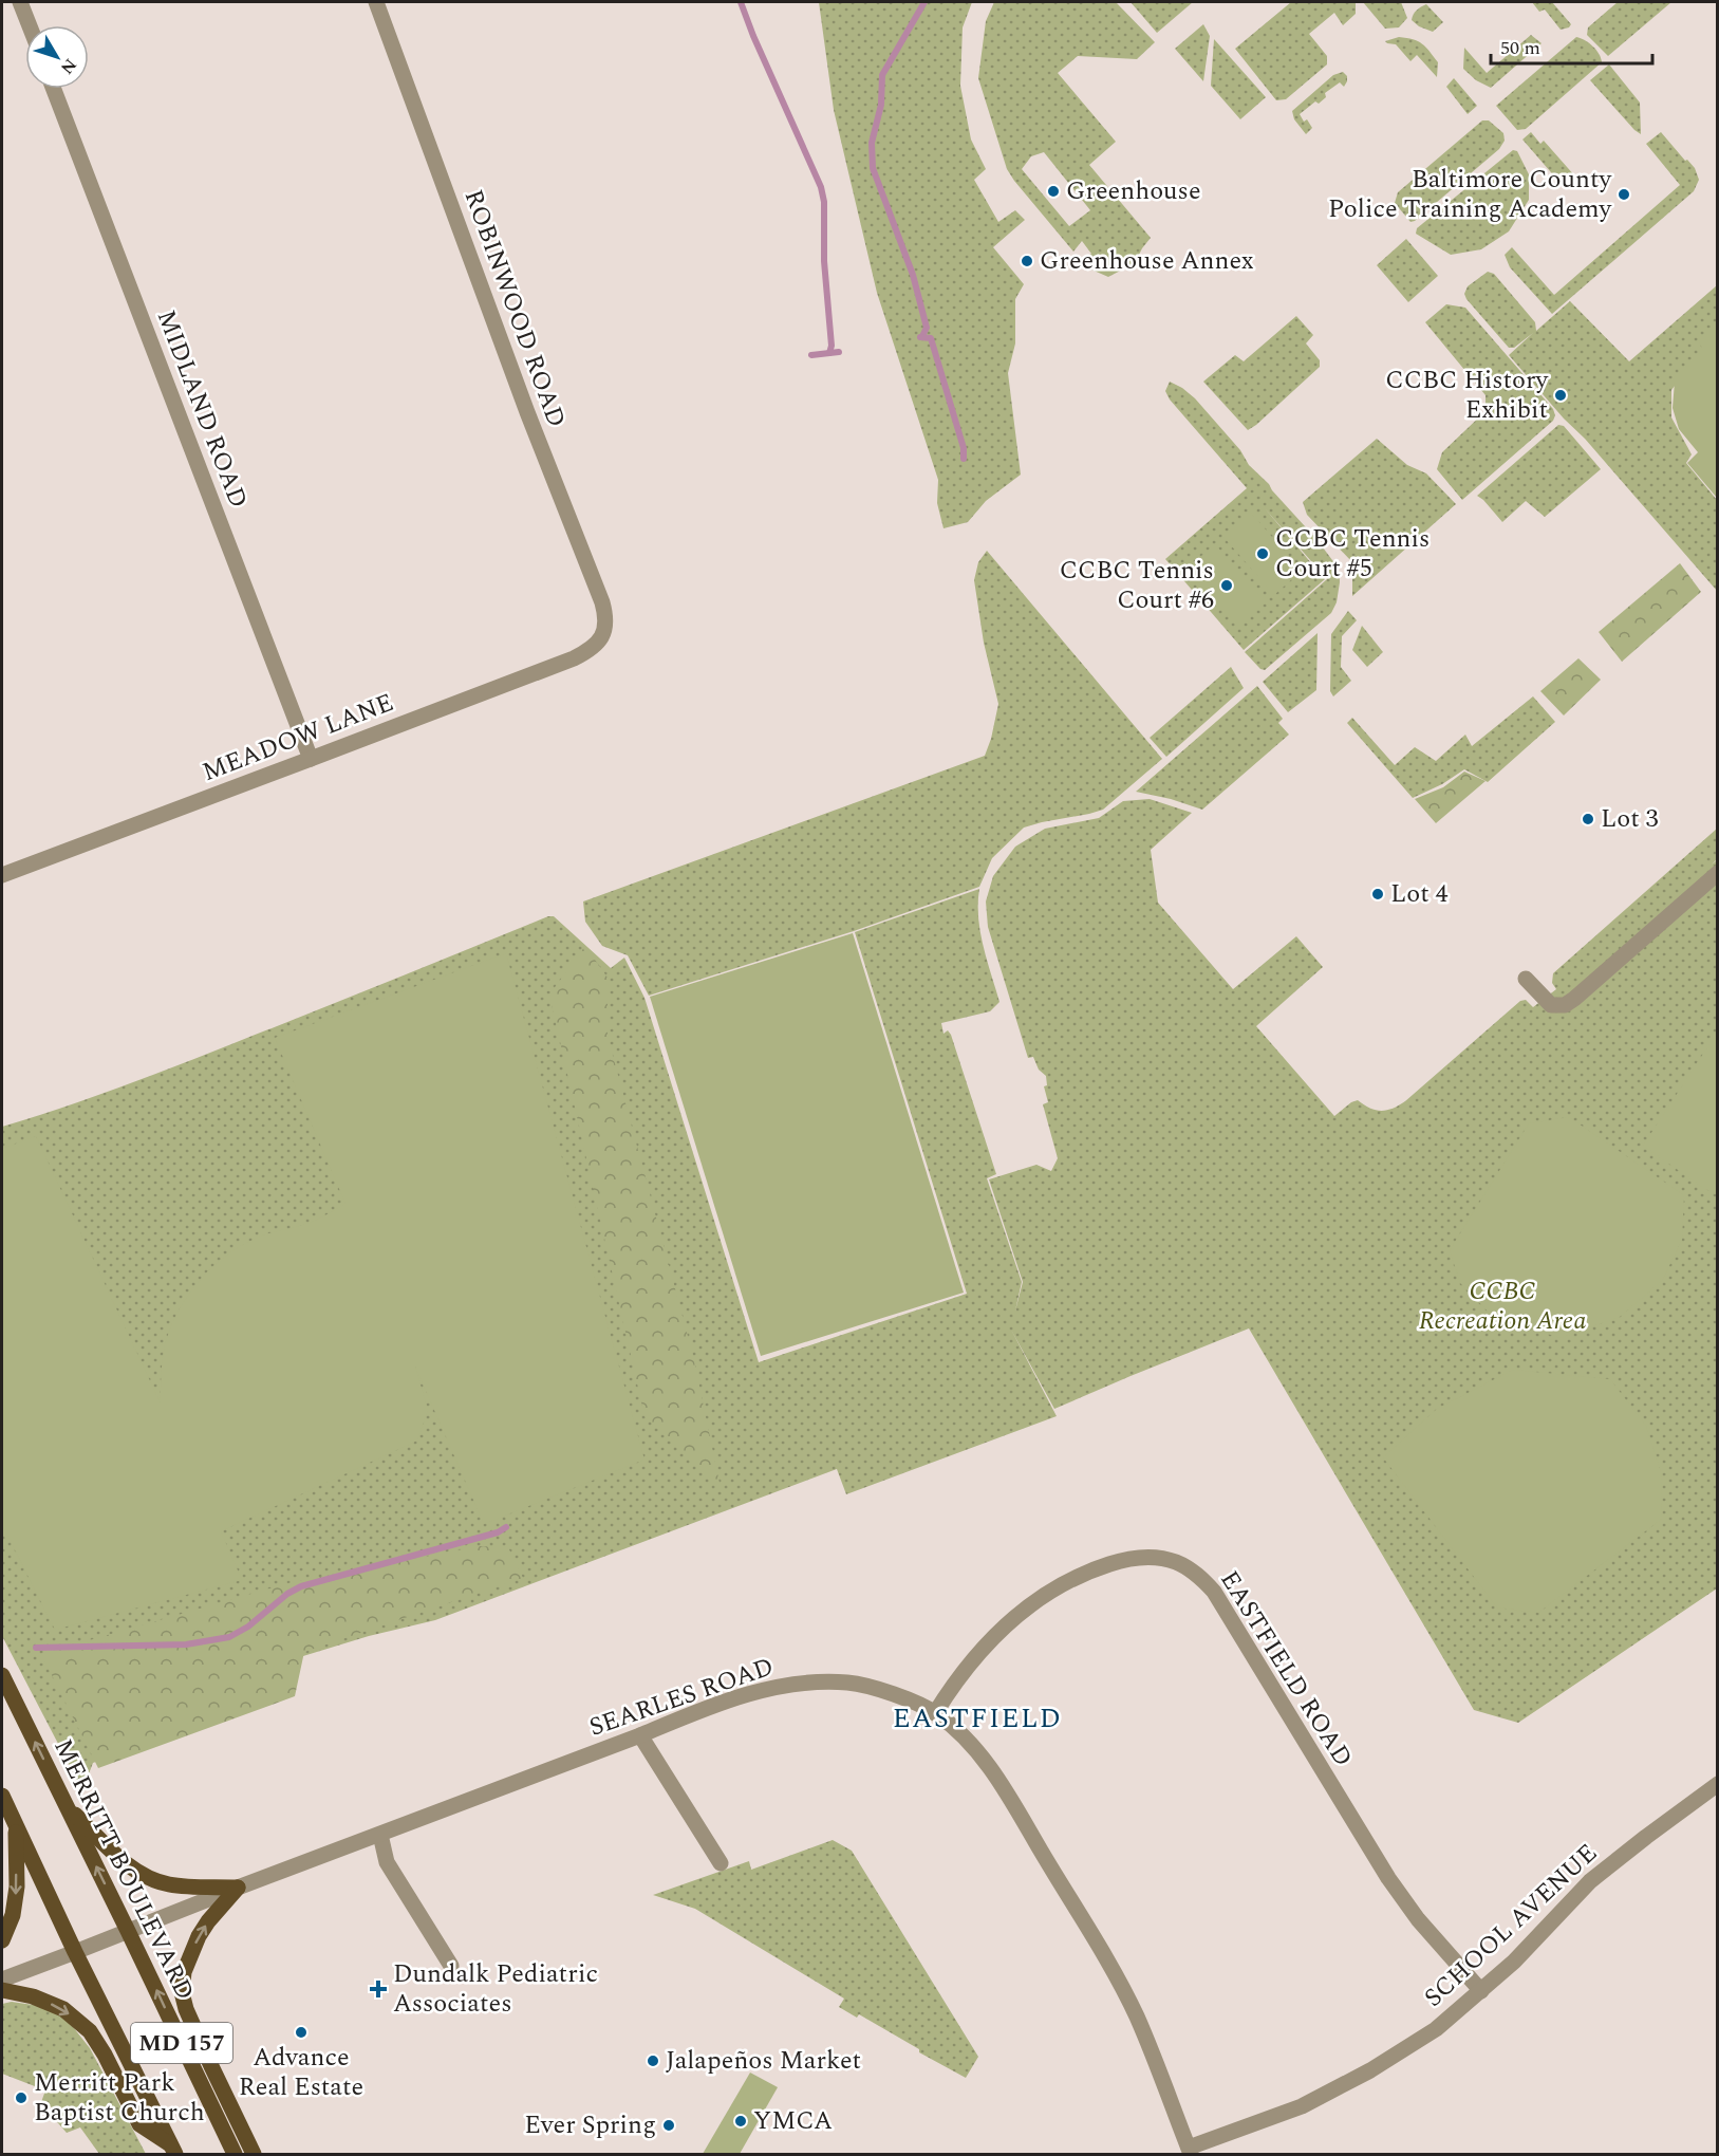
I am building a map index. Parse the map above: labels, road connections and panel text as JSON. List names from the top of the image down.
{
  "streets": {
    "main road": ["MERRITT BOULEVARD", "MD 157"],
    "street": [
      "ROBINWOOD ROAD",
      "MIDLAND ROAD",
      "MEADOW LANE",
      "EASTFIELD ROAD",
      "SEARLES ROAD",
      "SCHOOL AVENUE"
    ]
  },
  "crossings": [
    ["ROBINWOOD ROAD", "MEADOW LANE"],
    ["MIDLAND ROAD", "MEADOW LANE"],
    ["EASTFIELD ROAD", "SEARLES ROAD"],
    ["EASTFIELD ROAD", "SCHOOL AVENUE"],
    ["SEARLES ROAD", "MERRITT BOULEVARD"],
    ["SEARLES ROAD", "SCHOOL AVENUE"],
    ["SEARLES ROAD", "MD 157"]
  ],
  "districts": ["EASTFIELD"],
  "parks": ["CCBC Recreation Area"],
  "places": {
    "other": [
      "Greenhouse",
      "Baltimore County Police Training Academy",
      "Greenhouse Annex",
      "CCBC History Exhibit",
      "CCBC Tennis Court #5",
      "CCBC Tennis Court #6",
      "Lot 3",
      "Lot 4",
      "Advance Real Estate",
      "Jalapeños Market",
      "Merritt Park Baptist Church",
      "YMCA",
      "Ever Spring"
    ],
    "health": ["Dundalk Pediatric Associates"]
  },
  "scale_bar": "50 m",
  "north": "bottom right"
}
